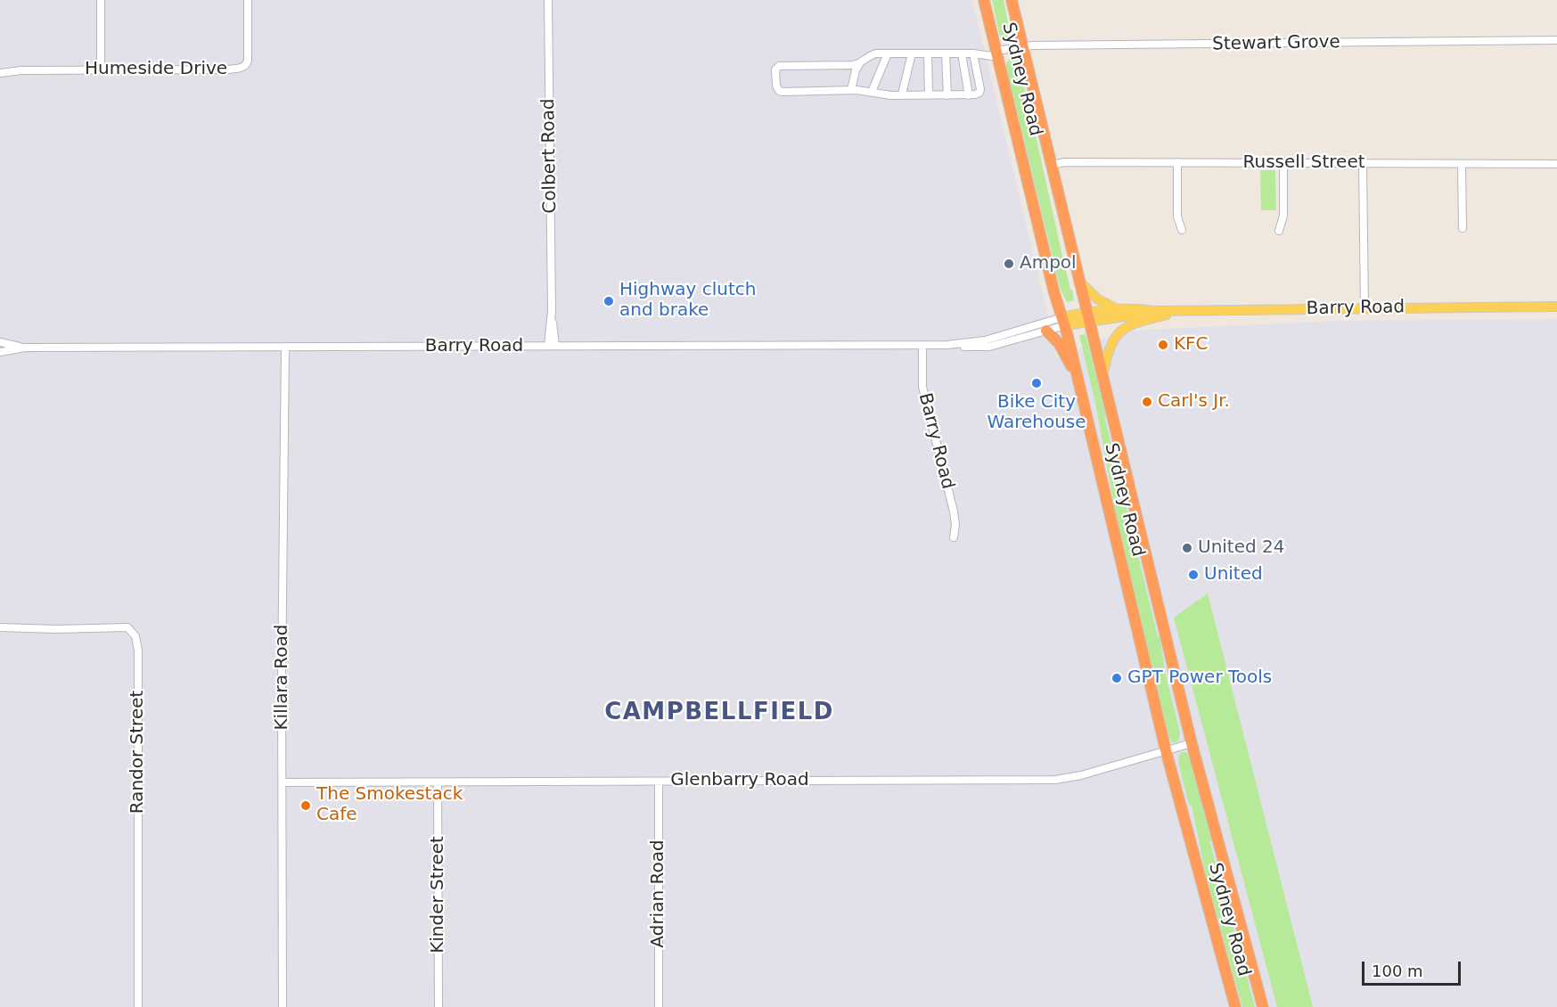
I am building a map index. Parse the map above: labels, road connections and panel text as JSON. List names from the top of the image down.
{
  "streets": {
    "highway": ["Sydney Road"],
    "main road": ["Barry Road"],
    "street": [
      "Stewart Grove",
      "Humeside Drive",
      "Colbert Road",
      "Russell Street",
      "Killara Road",
      "Randor Street",
      "Glenbarry Road",
      "Adrian Road",
      "Kinder Street"
    ]
  },
  "crossings": [
    ["Stewart Grove", "Sydney Road"],
    ["Sydney Road", "Russell Street"],
    ["Sydney Road", "Barry Road"],
    ["Sydney Road", "Glenbarry Road"],
    ["Colbert Road", "Barry Road"],
    ["Barry Road", "Killara Road"],
    ["Killara Road", "Glenbarry Road"],
    ["Glenbarry Road", "Adrian Road"],
    ["Glenbarry Road", "Kinder Street"]
  ],
  "districts": ["CAMPBELLFIELD"],
  "places": [
    "Ampol",
    "Highway clutch and brake",
    "KFC",
    "Bike City Warehouse",
    "Carl's Jr.",
    "United 24",
    "United",
    "GPT Power Tools",
    "The Smokestack Cafe"
  ],
  "scale_bar": "100 m"
}
